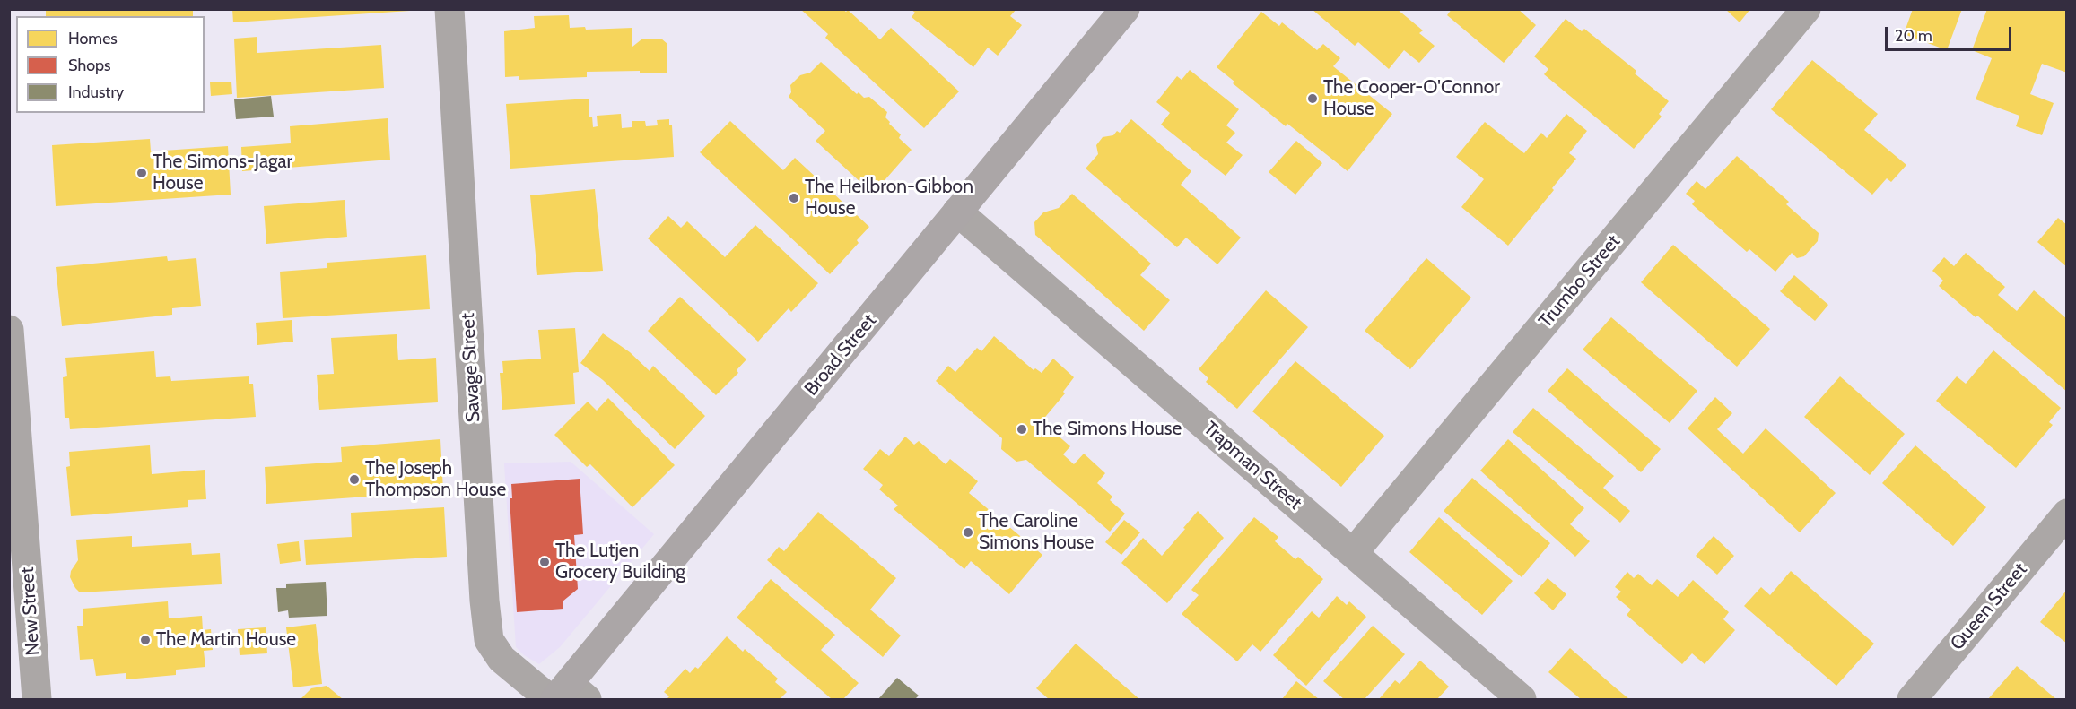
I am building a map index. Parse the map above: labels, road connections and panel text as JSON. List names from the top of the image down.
{
  "streets": {
    "main road": ["Broad Street"],
    "street": [
      "Trumbo Street",
      "Savage Street",
      "Trapman Street",
      "Queen Street",
      "New Street"
    ]
  },
  "crossings": [
    ["Trumbo Street", "Trapman Street"],
    ["Broad Street", "Savage Street"],
    ["Broad Street", "Trapman Street"]
  ],
  "places": [
    "The Cooper-O'Connor House",
    "The Simons-Jagar House",
    "The Heilbron-Gibbon House",
    "The Simons House",
    "The Joseph Thompson House",
    "The Caroline Simons House",
    "The Lutjen Grocery Building",
    "The Martin House"
  ],
  "legend": ["Homes", "Shops", "Industry"],
  "scale_bar": "20 m"
}
